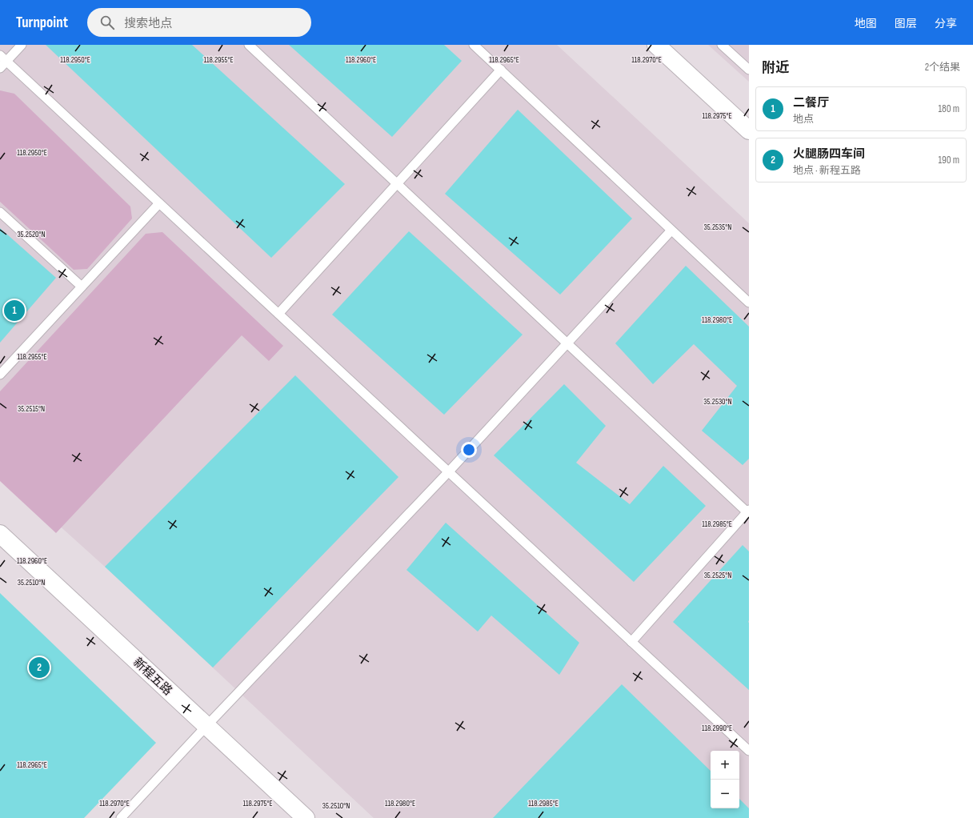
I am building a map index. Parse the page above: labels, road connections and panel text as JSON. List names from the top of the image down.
{
  "streets": {
    "street": ["新程五路"]
  },
  "page": {
    "header": "Turnpoint",
    "search": "搜索地点",
    "nav": ["地图", "图层", "分享"],
    "heading": ["附近", "2个结果"],
    "list": [
      {
        "mark": "1",
        "name": "二餐厅",
        "note": "地点",
        "value": "180 m"
      },
      {
        "mark": "2",
        "name": "火腿肠四车间",
        "note": "地点 · 新程五路",
        "value": "190 m"
      }
    ],
    "pins": ["1", "2"],
    "map_buttons": ["+", "−"]
  },
  "coordinates": [
    "118.2950°E",
    "118.2955°E",
    "118.2960°E",
    "118.2965°E",
    "118.2970°E",
    "118.2975°E",
    "35.2535°N",
    "35.2520°N",
    "118.2980°E",
    "35.2530°N",
    "35.2515°N",
    "118.2985°E",
    "35.2525°N",
    "35.2510°N",
    "118.2990°E"
  ]
}
